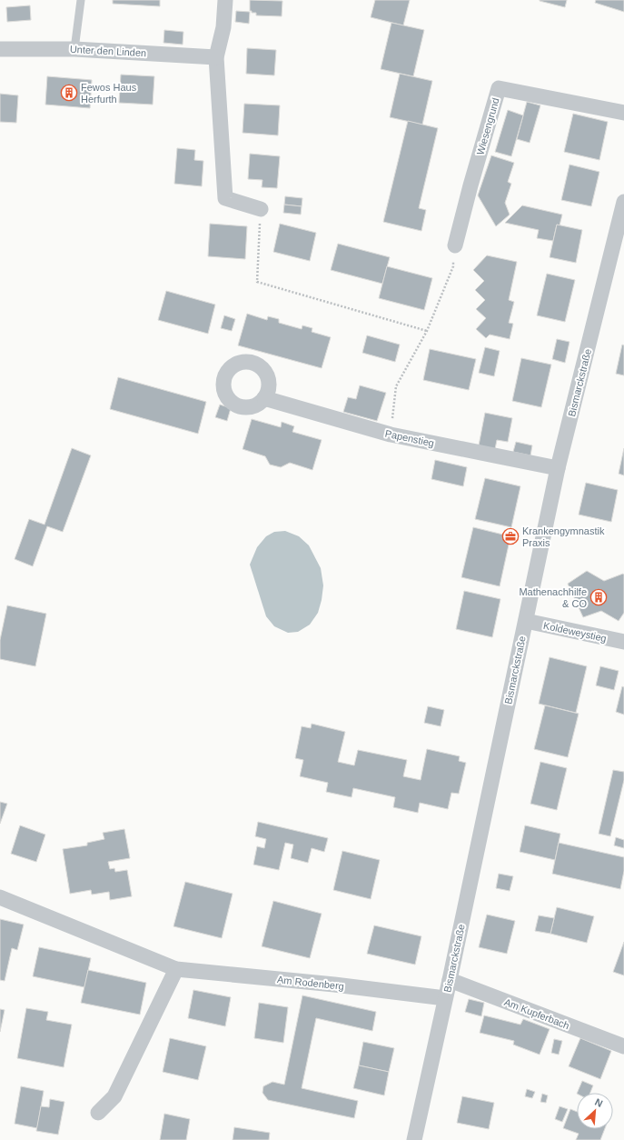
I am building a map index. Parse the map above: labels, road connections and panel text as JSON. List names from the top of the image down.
{
  "streets": {
    "street": [
      "Unter den Linden",
      "Wiesengrund",
      "Bismarckstraße",
      "Papenstieg",
      "Koldeweystieg",
      "Am Rodenberg",
      "Am Kupferbach"
    ]
  },
  "crossings": [
    ["Bismarckstraße", "Papenstieg"],
    ["Bismarckstraße", "Koldeweystieg"],
    ["Bismarckstraße", "Am Rodenberg"],
    ["Bismarckstraße", "Am Kupferbach"]
  ],
  "places": {
    "building": ["Fewos Haus Herfurth", "Mathenachhilfe & CO"],
    "office": ["Krankengymnastik Praxis"]
  },
  "north": "top right"
}
